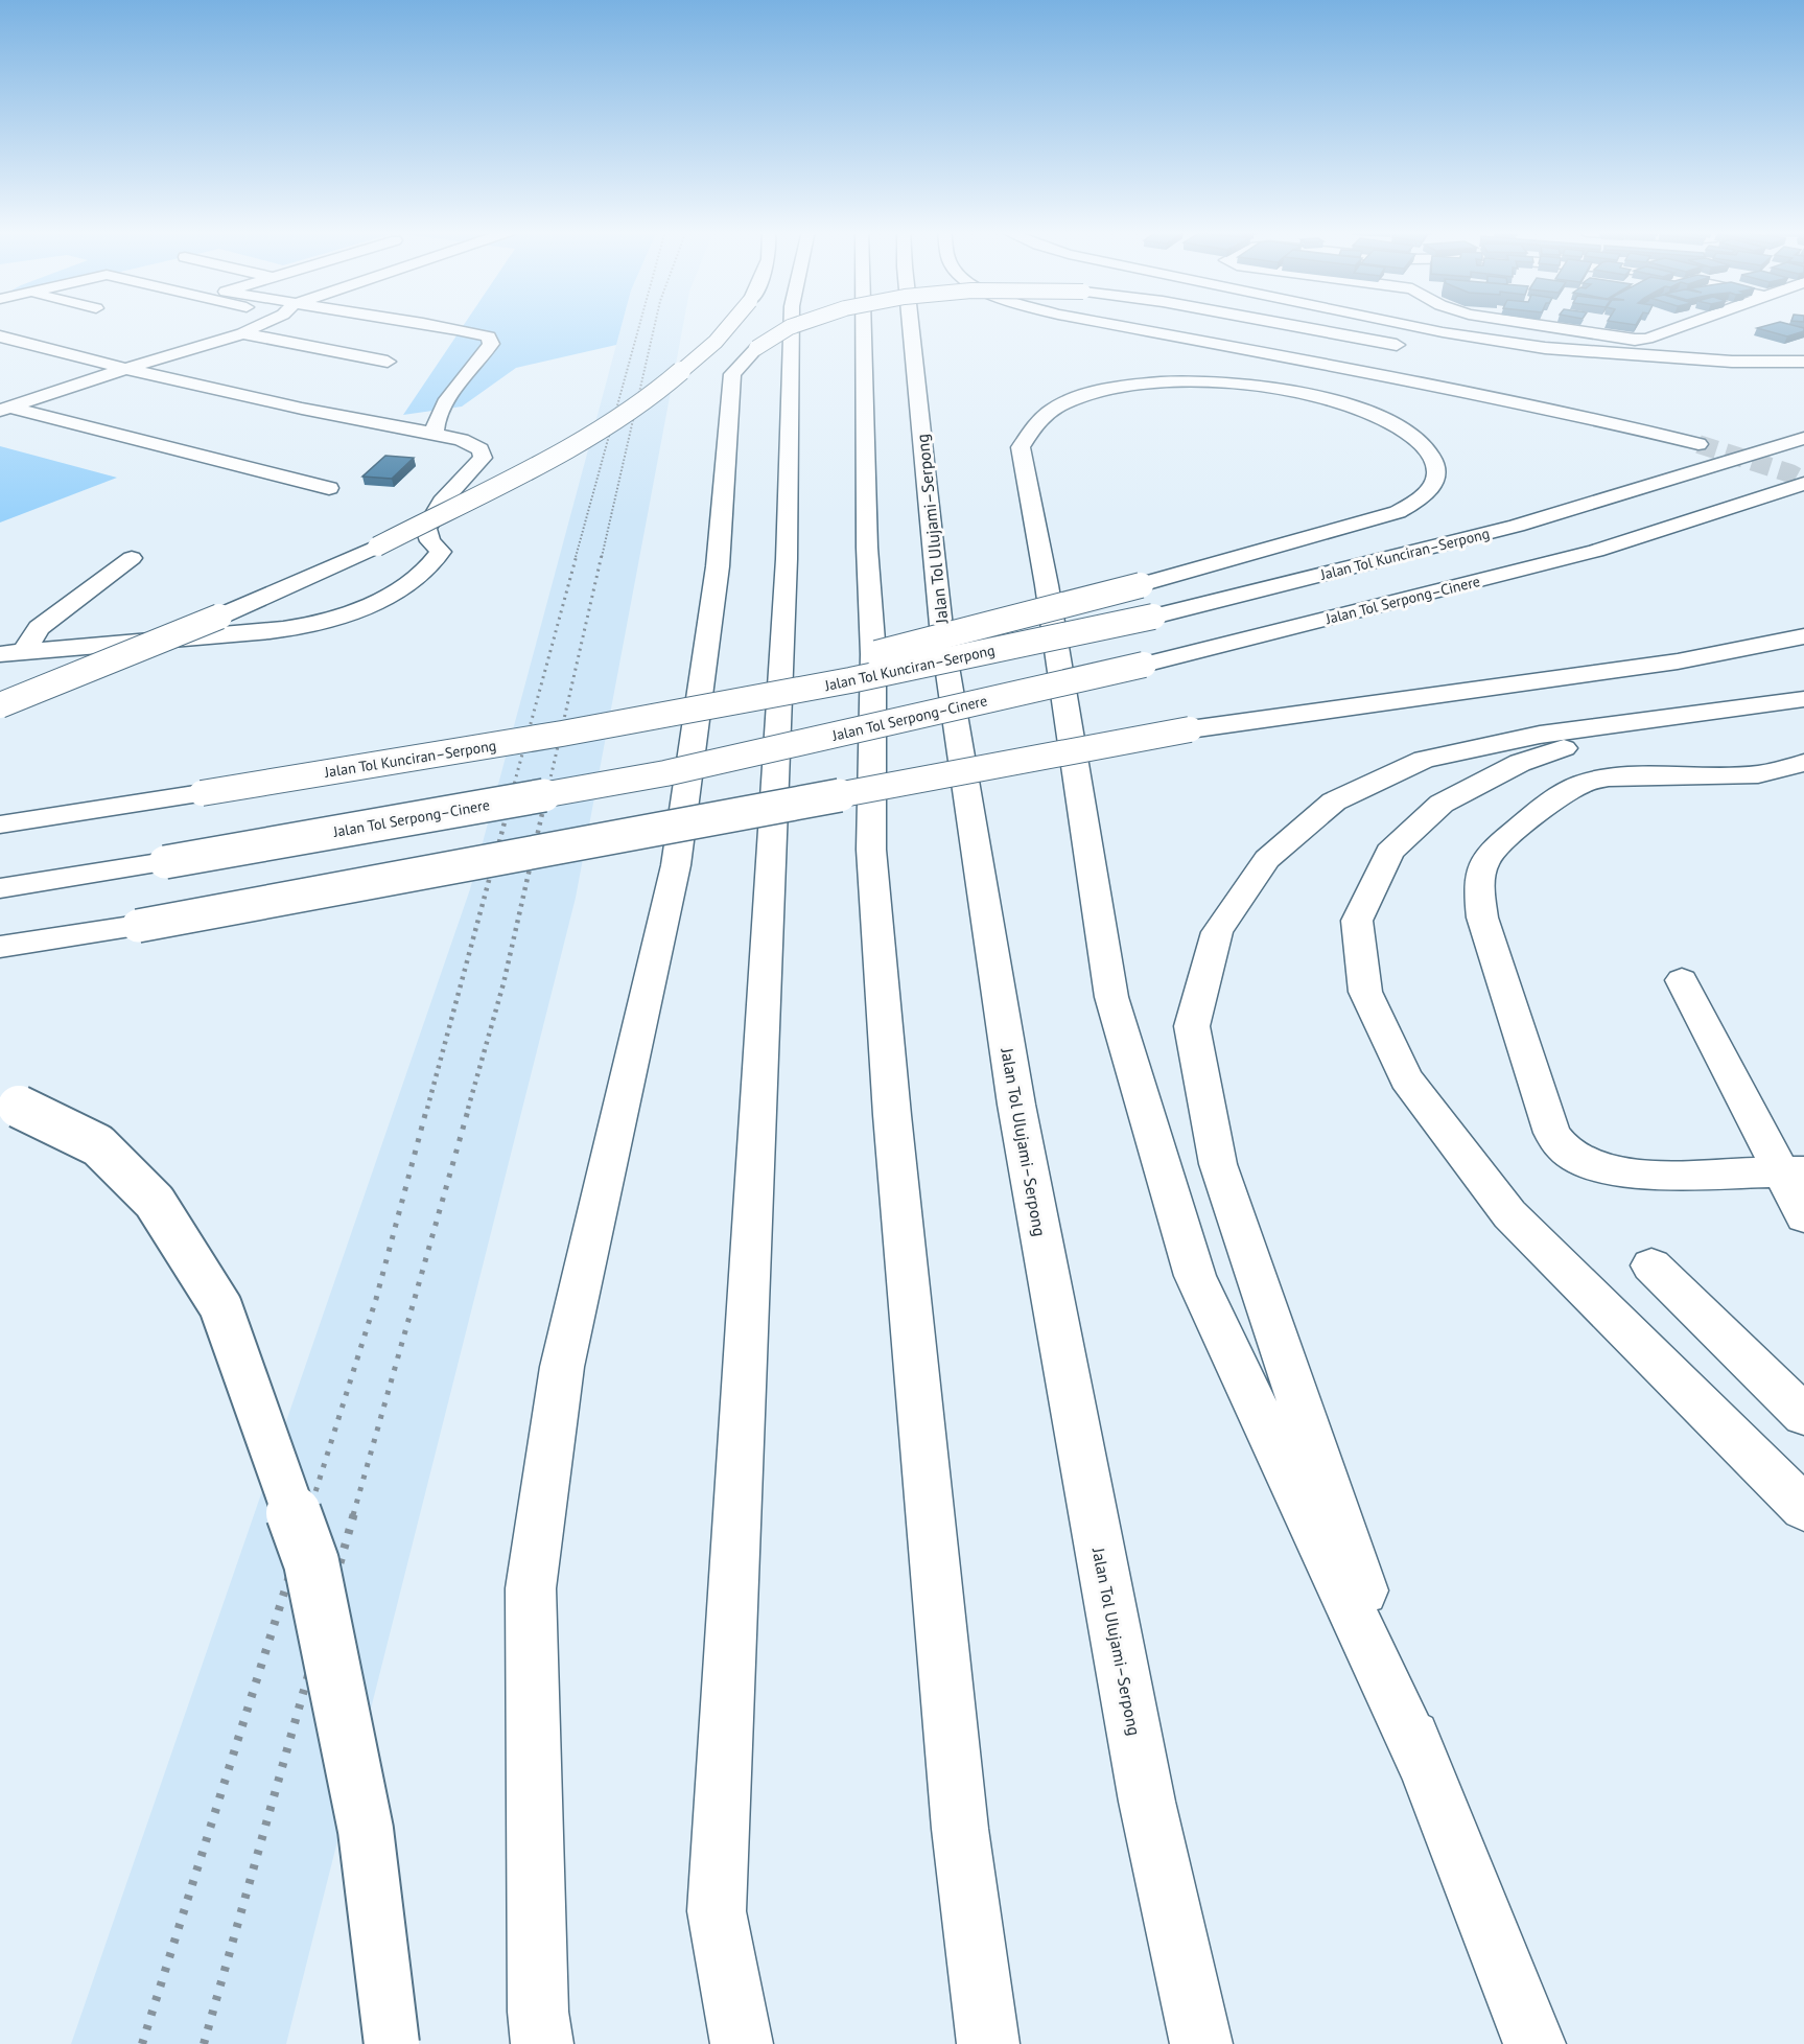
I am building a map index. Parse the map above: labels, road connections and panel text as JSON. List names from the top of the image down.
{
  "streets": {
    "main road": ["Jalan Tol Ulujami–Serpong", "Jalan Tol Kunciran–Serpong", "Jalan Tol Serpong–Cinere"]
  }
}
